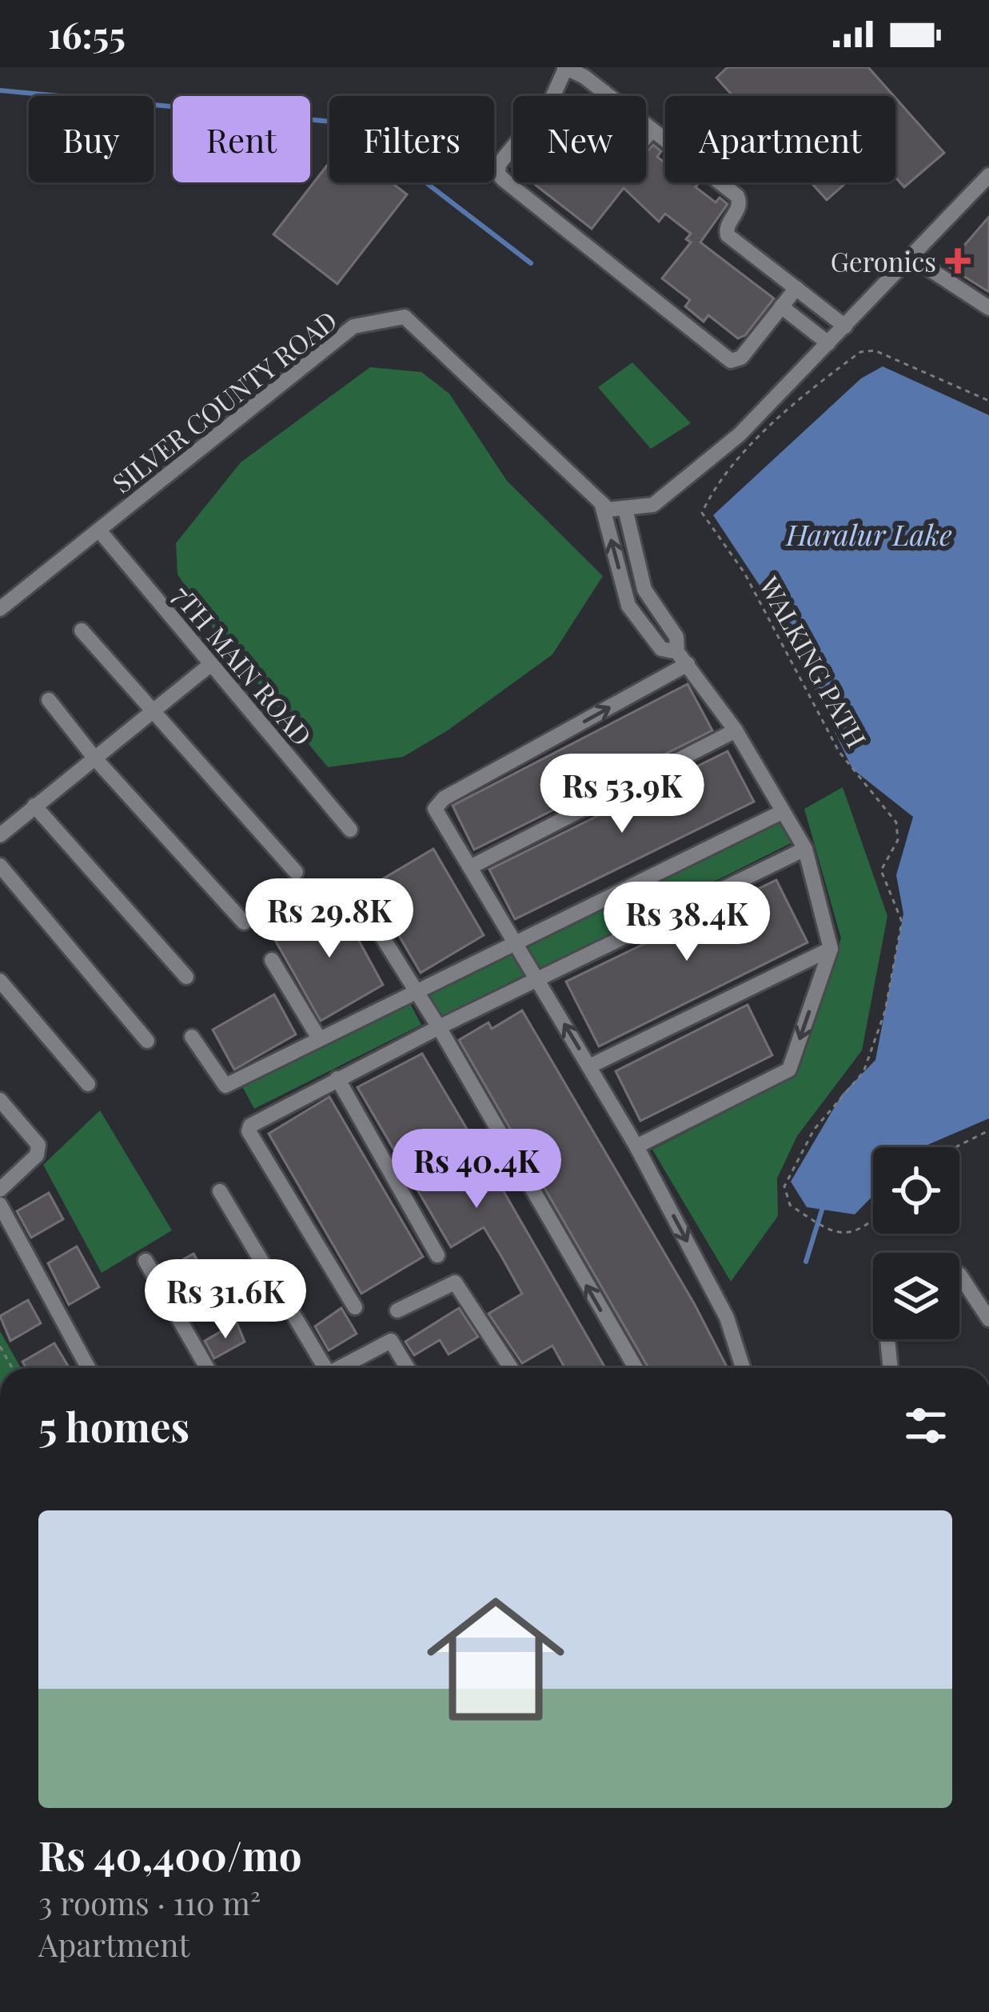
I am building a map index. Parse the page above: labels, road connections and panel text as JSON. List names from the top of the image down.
{
  "streets": {
    "street": ["SILVER COUNTY ROAD", "7TH MAIN ROAD"],
    "path": ["WALKING PATH"]
  },
  "crossings": [
    ["SILVER COUNTY ROAD", "7TH MAIN ROAD"]
  ],
  "water": ["Haralur Lake"],
  "places": {
    "health": ["Geronics"]
  },
  "page": {
    "status": "16:55",
    "chip": [
      "Buy",
      "Rent",
      "Filters",
      "New",
      "Apartment"
    ],
    "price": [
      "Rs 53.9K",
      "Rs 29.8K",
      "Rs 38.4K",
      "Rs 40.4K",
      "Rs 31.6K"
    ],
    "heading": "5 homes",
    "list": [
      {
        "name": "Rs 40,400/mo",
        "note": "3 rooms · 110 m² · Apartment"
      }
    ]
  }
}
